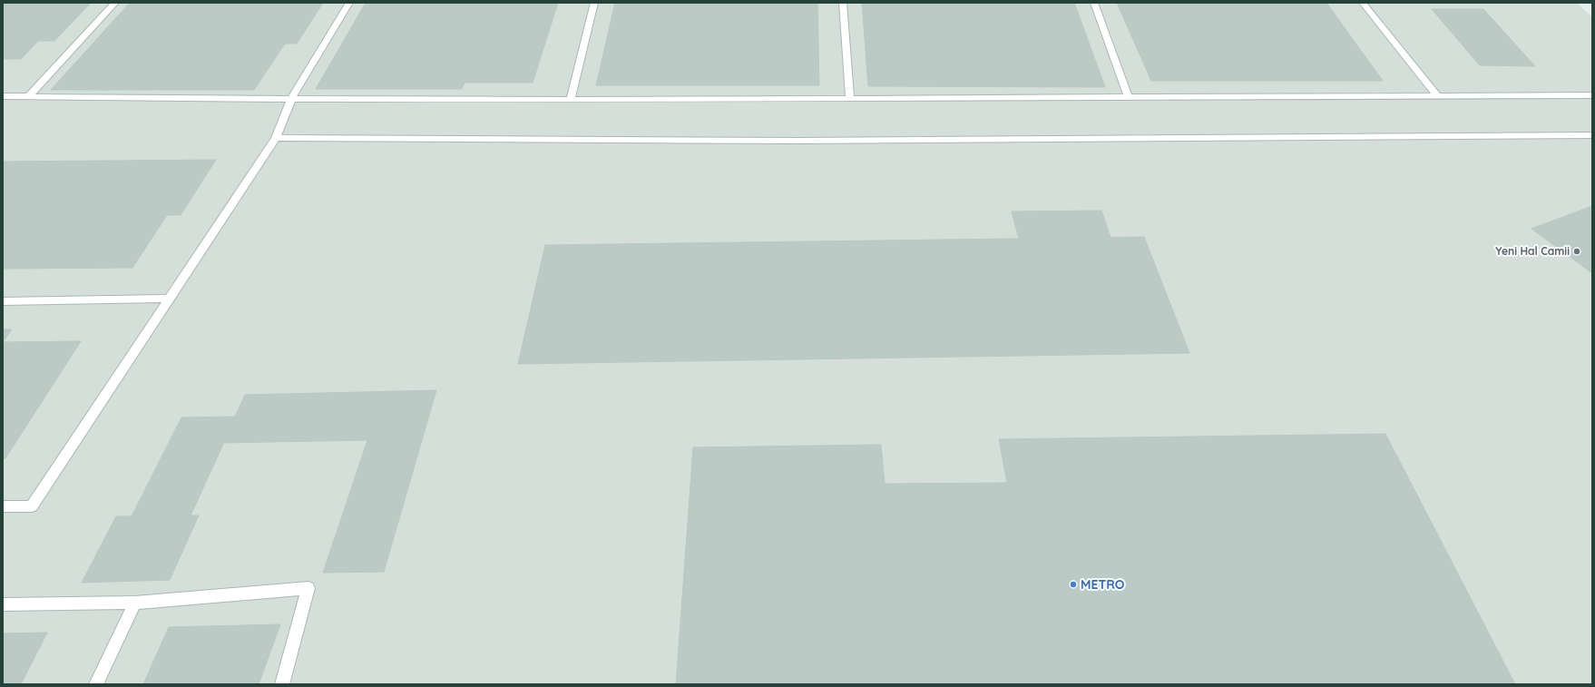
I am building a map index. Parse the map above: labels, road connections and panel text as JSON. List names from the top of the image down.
{
  "places": ["Yeni Hal Camii", "METRO"]
}
